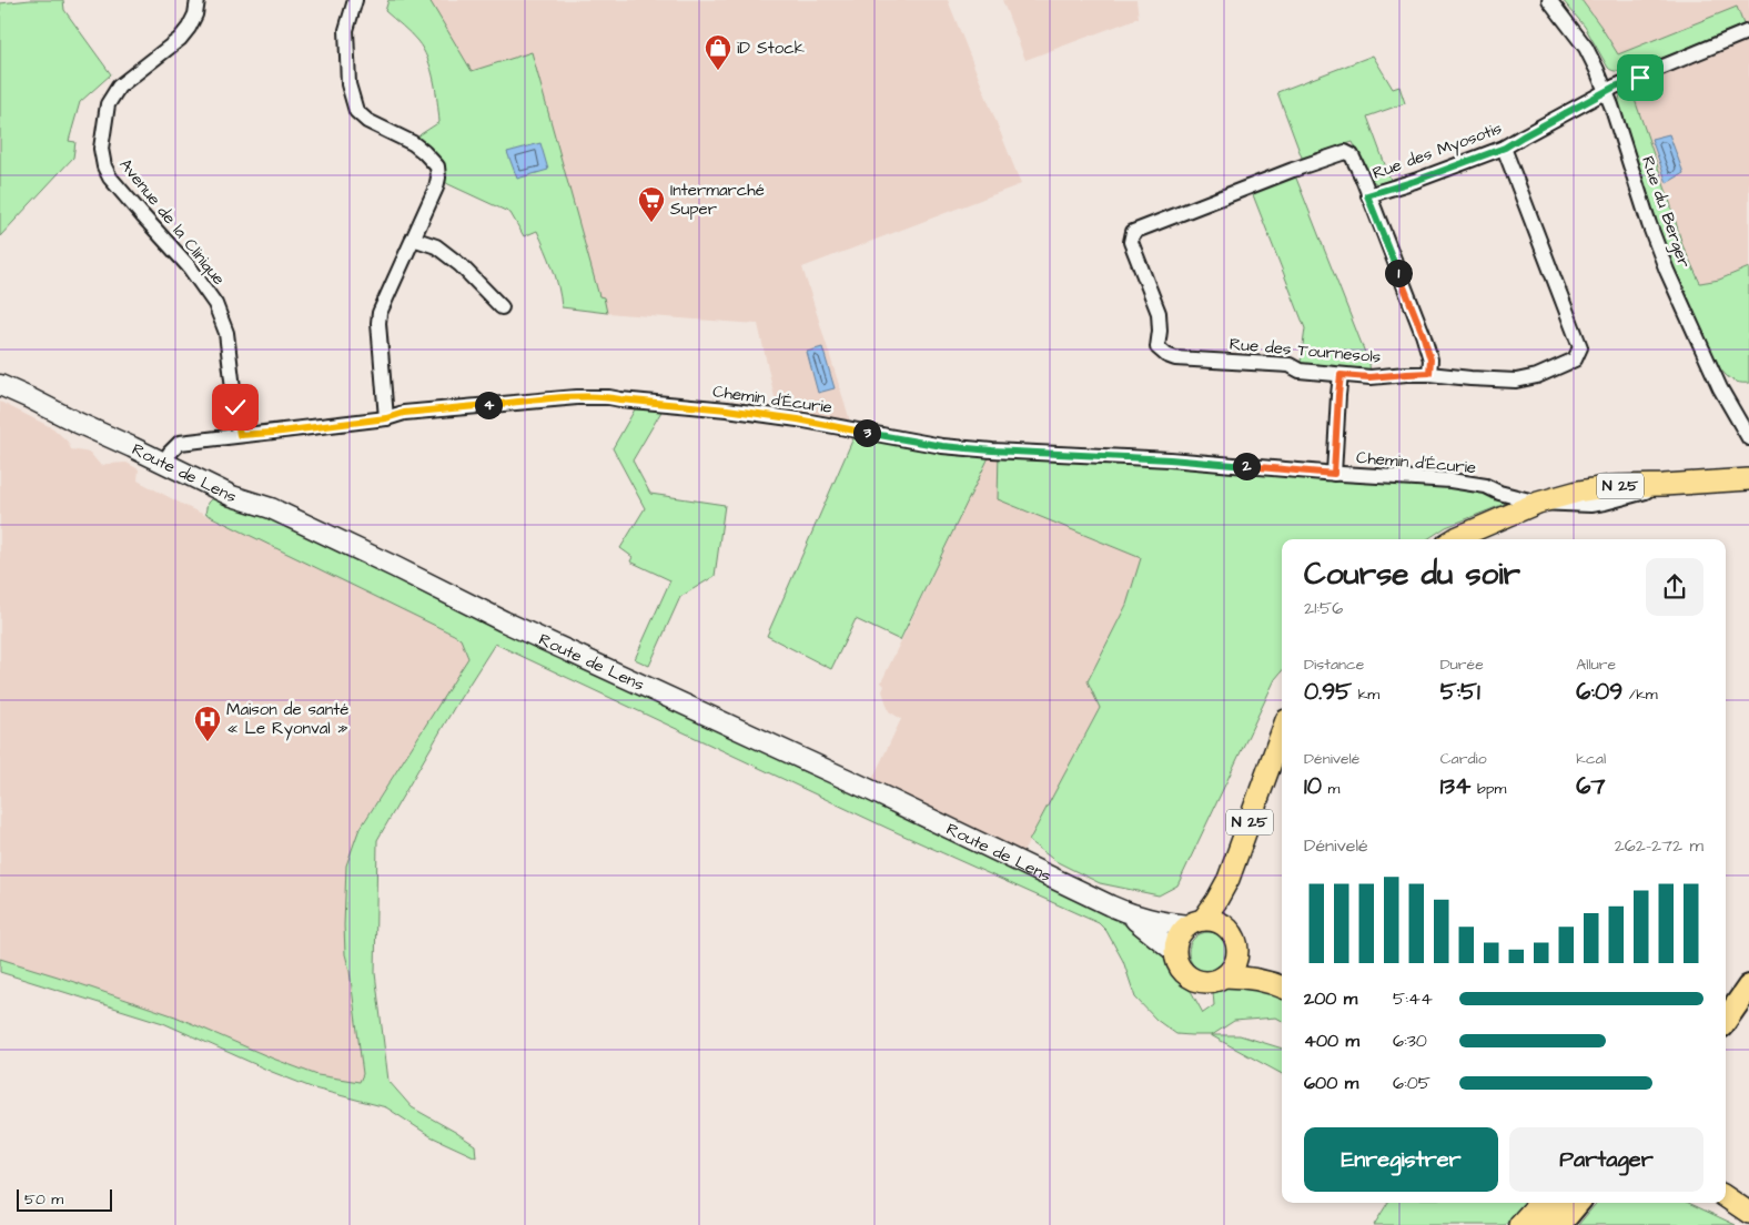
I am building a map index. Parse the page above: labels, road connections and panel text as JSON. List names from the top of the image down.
{
  "streets": {
    "main road": ["Route de Lens", "N 25"],
    "street": [
      "Rue des Myosotis",
      "Rue du Berger",
      "Avenue de la Clinique",
      "Rue des Tournesols",
      "Chemin d'Écurie"
    ]
  },
  "crossings": [
    ["Rue des Myosotis", "Rue du Berger"],
    ["Rue des Myosotis", "Rue des Tournesols"],
    ["Avenue de la Clinique", "Chemin d'Écurie"],
    ["Chemin d'Écurie", "Route de Lens"],
    ["Chemin d'Écurie", "N 25"],
    ["Route de Lens", "N 25"]
  ],
  "places": {
    "shop": ["iD Stock"],
    "supermarket": ["Intermarché Super"],
    "hospital": ["Maison de santé « Le Ryonval »"]
  },
  "scale_bar": "50 m",
  "page": {
    "pins": [
      "1",
      "4",
      "3",
      "2"
    ],
    "heading": ["Course du soir", "21:56"],
    "stats": [
      ["Distance", "0.95 km"],
      ["Durée", "5:51"],
      ["Allure", "6:09 /km"],
      ["Dénivelé", "10 m"],
      ["Cardio", "134 bpm"],
      ["kcal", "67"]
    ],
    "chart": ["Dénivelé", "262–272 m"],
    "list": [
      {
        "name": "200 m",
        "note": "5:44"
      },
      {
        "name": "400 m",
        "note": "6:30"
      },
      {
        "name": "600 m",
        "note": "6:05"
      }
    ],
    "buttons": ["Enregistrer", "Partager"],
    "scale": "50 m"
  }
}
